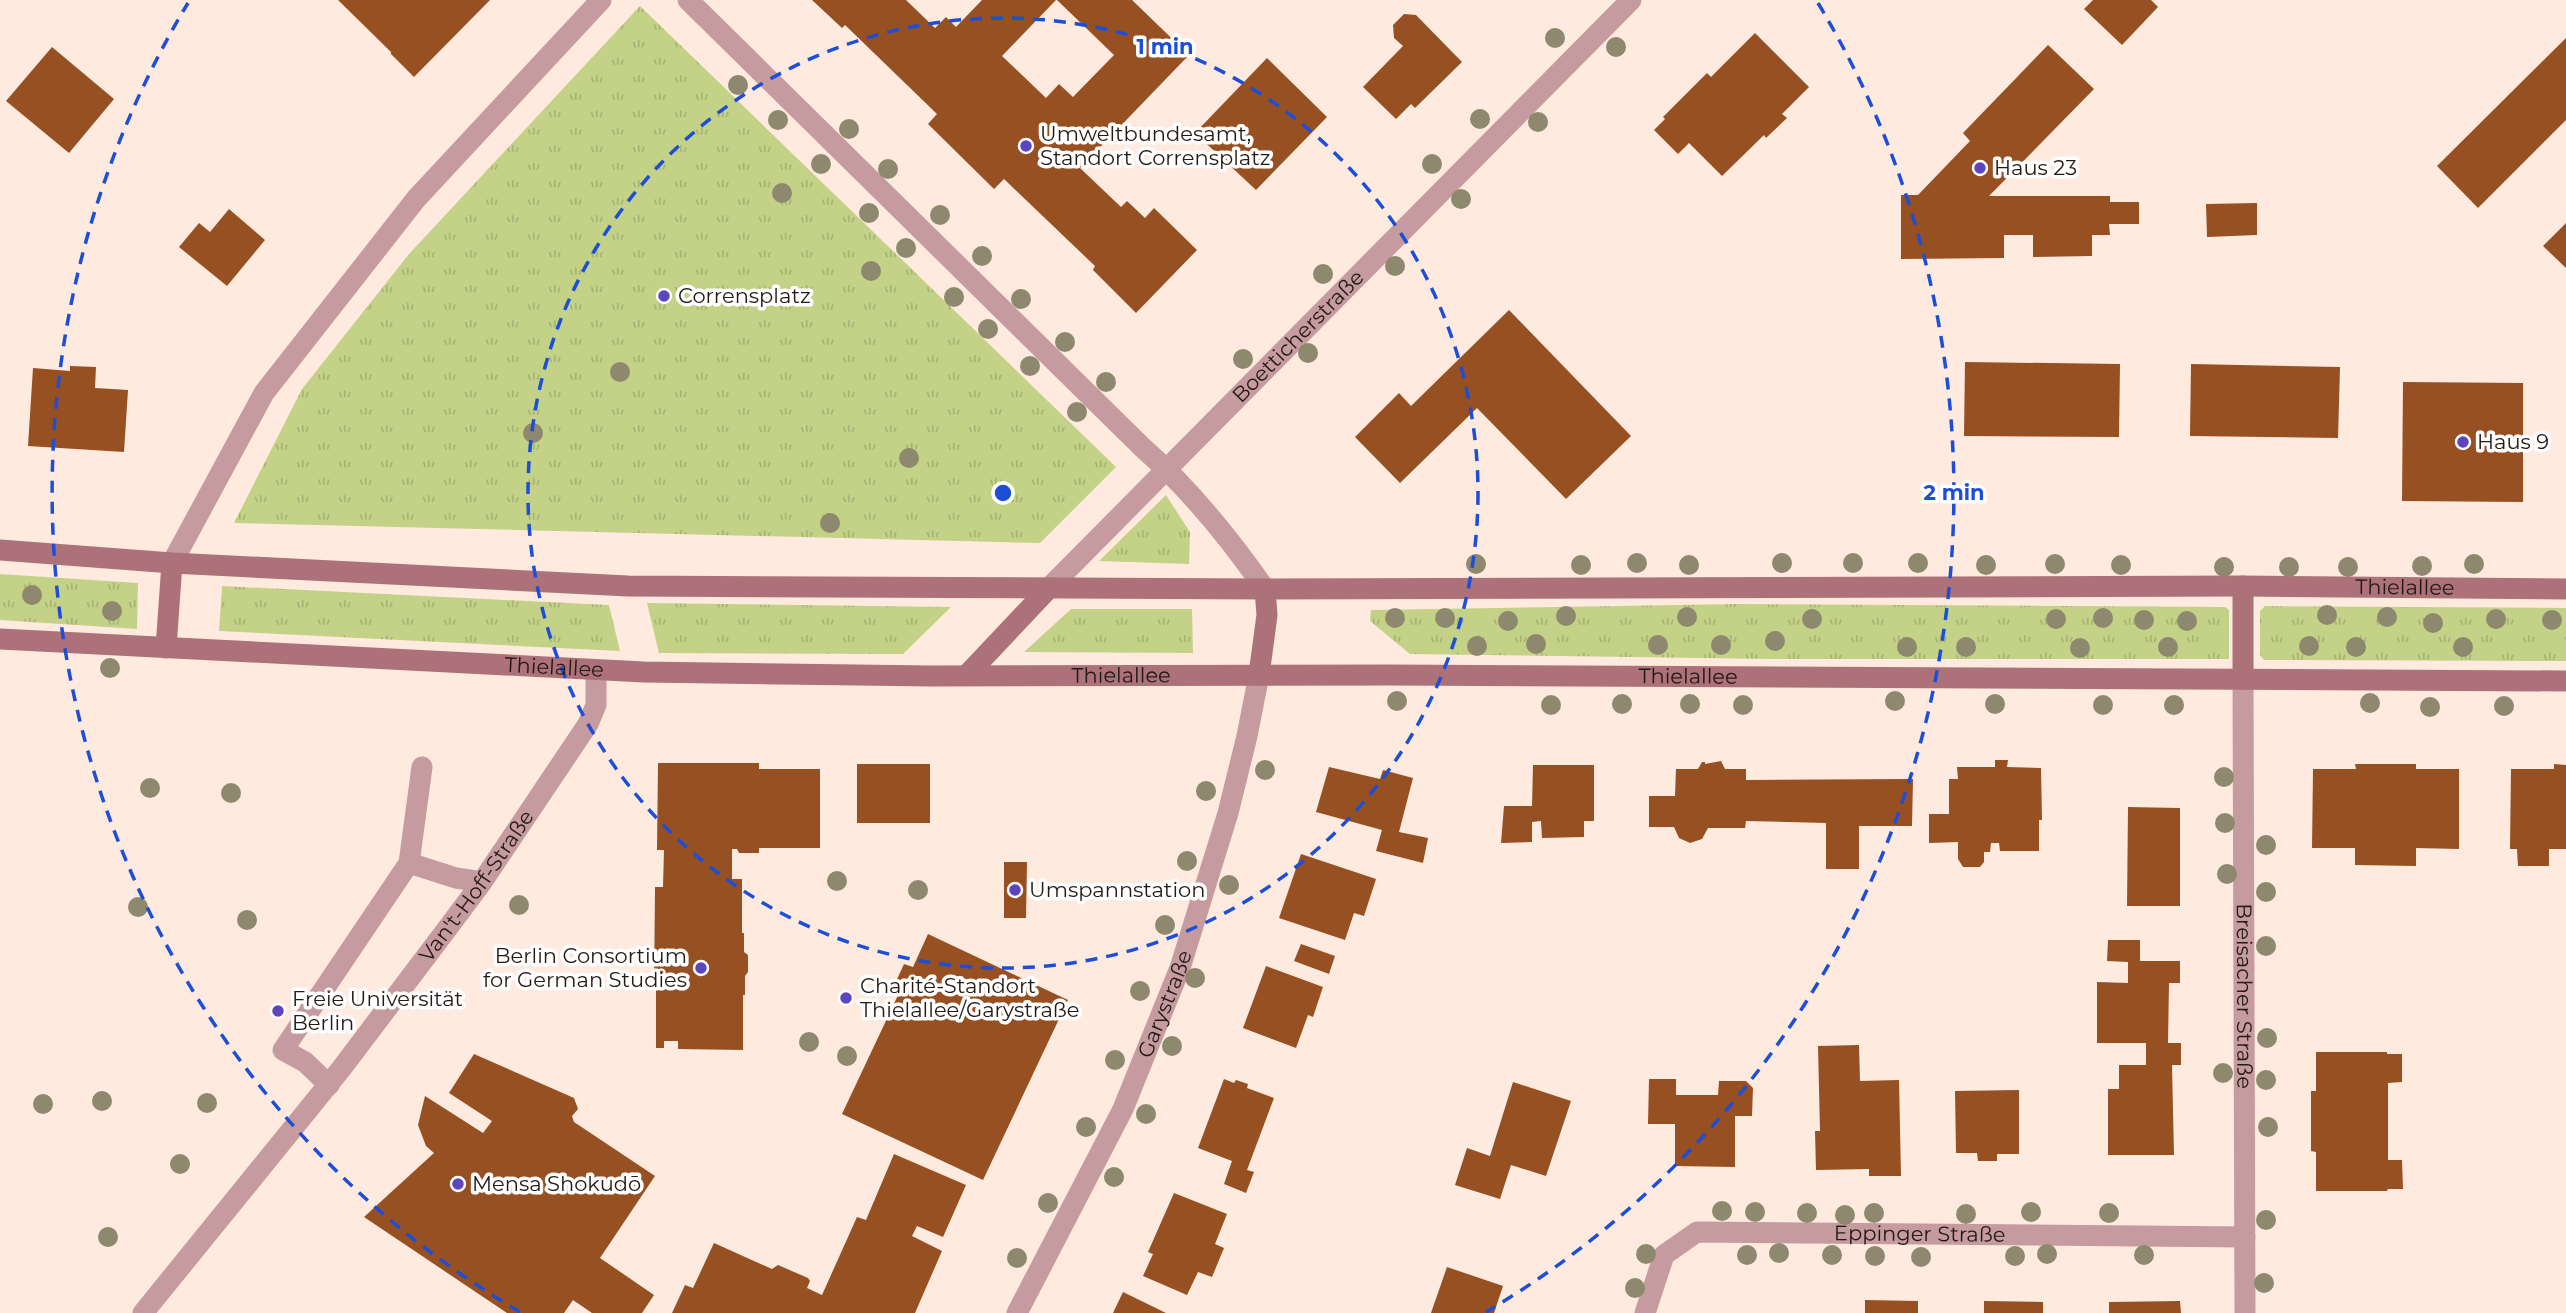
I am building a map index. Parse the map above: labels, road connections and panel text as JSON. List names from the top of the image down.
{
  "streets": {
    "main road": ["Boetticherstraße", "Thielallee"],
    "street": [
      "Van't-Hoff-Straße",
      "Breisacher Straße",
      "Garystraße",
      "Eppinger Straße"
    ]
  },
  "crossings": [
    ["Boetticherstraße", "Thielallee"],
    ["Thielallee", "Van't-Hoff-Straße"],
    ["Thielallee", "Breisacher Straße"],
    ["Thielallee", "Garystraße"],
    ["Breisacher Straße", "Eppinger Straße"]
  ],
  "places": [
    "Umweltbundesamt, Standort Corrensplatz",
    "Haus 23",
    "Corrensplatz",
    "Haus 9",
    "Umspannstation",
    "Berlin Consortium for German Studies",
    "Charité-Standort Thielallee/Garystraße",
    "Freie Universität Berlin",
    "Mensa Shokudō"
  ],
  "rings": ["1 min", "2 min"]
}
